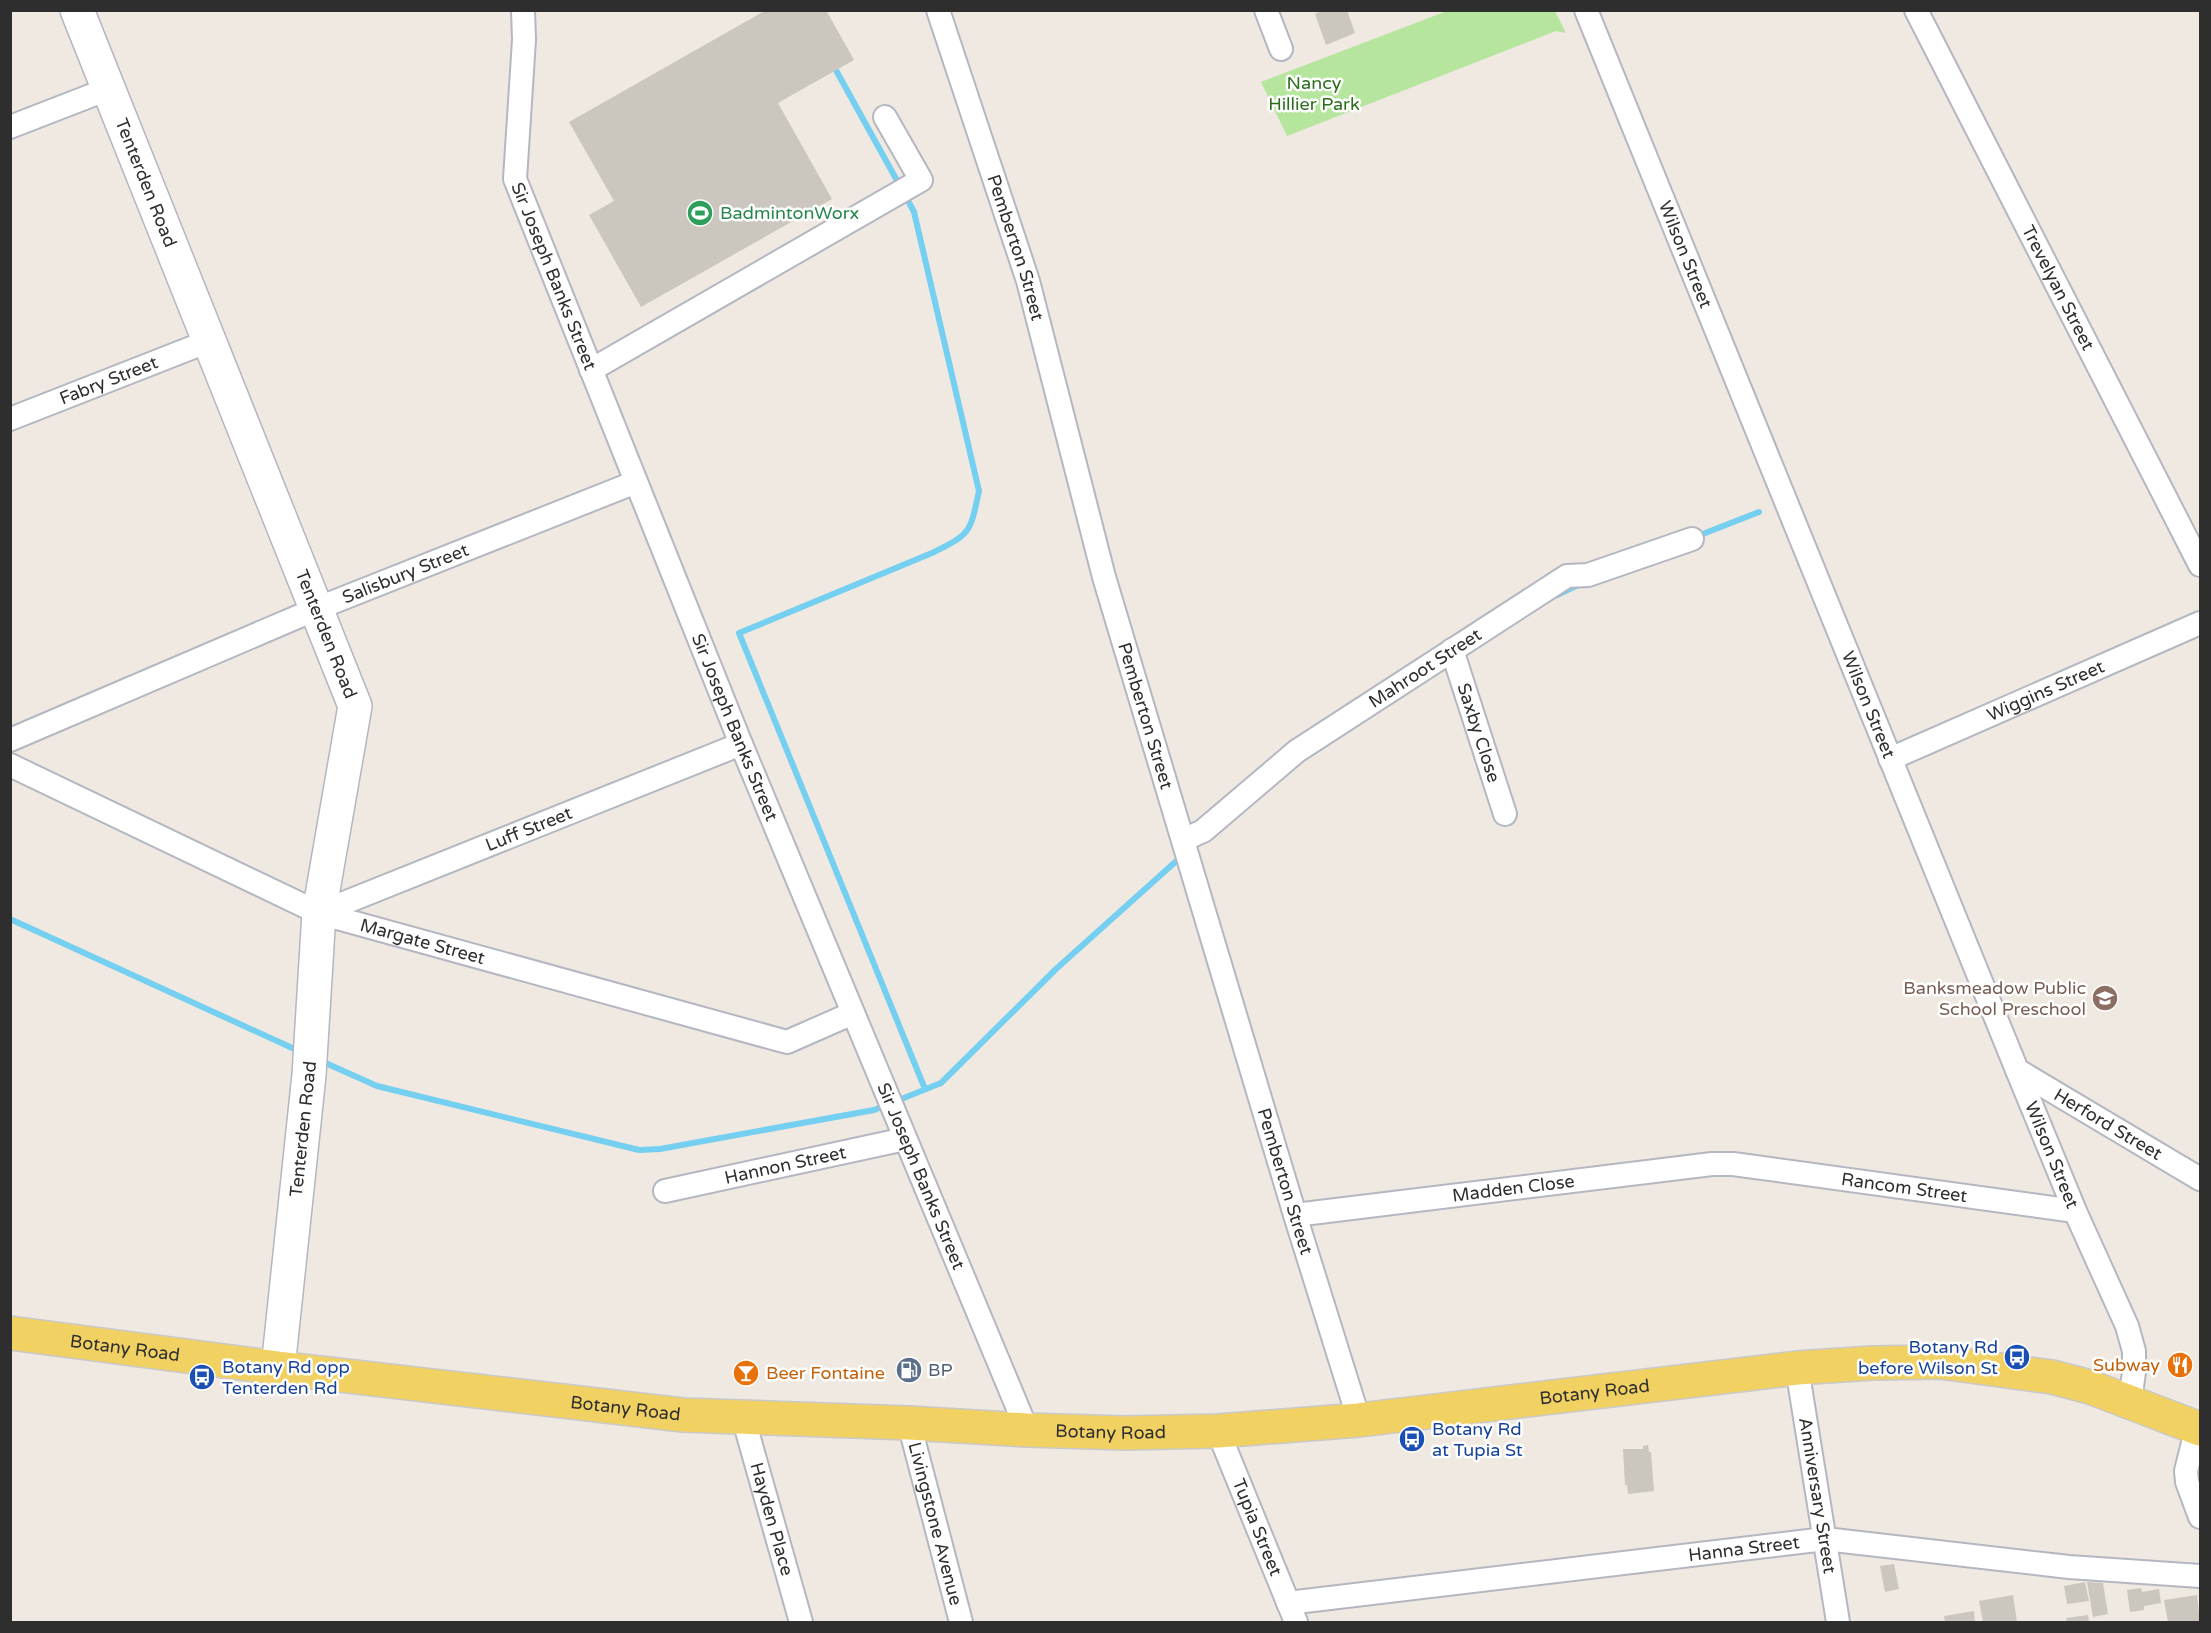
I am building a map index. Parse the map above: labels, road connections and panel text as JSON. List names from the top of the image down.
{
  "streets": {
    "main road": ["Botany Road"],
    "street": [
      "Tenterden Road",
      "Pemberton Street",
      "Wilson Street",
      "Sir Joseph Banks Street",
      "Trevelyan Street",
      "Fabry Street",
      "Salisbury Street",
      "Mahroot Street",
      "Wiggins Street",
      "Saxby Close",
      "Luff Street",
      "Margate Street",
      "Herford Street",
      "Hannon Street",
      "Rancom Street",
      "Madden Close",
      "Anniversary Street",
      "Hayden Place",
      "Livingstone Avenue",
      "Tupia Street",
      "Hanna Street"
    ]
  },
  "crossings": [
    ["Tenterden Road", "Fabry Street"],
    ["Tenterden Road", "Salisbury Street"],
    ["Tenterden Road", "Luff Street"],
    ["Tenterden Road", "Margate Street"],
    ["Tenterden Road", "Botany Road"],
    ["Pemberton Street", "Mahroot Street"],
    ["Pemberton Street", "Madden Close"],
    ["Pemberton Street", "Botany Road"],
    ["Wilson Street", "Wiggins Street"],
    ["Wilson Street", "Herford Street"],
    ["Wilson Street", "Rancom Street"],
    ["Wilson Street", "Botany Road"],
    ["Sir Joseph Banks Street", "Salisbury Street"],
    ["Sir Joseph Banks Street", "Luff Street"],
    ["Sir Joseph Banks Street", "Margate Street"],
    ["Sir Joseph Banks Street", "Hannon Street"],
    ["Sir Joseph Banks Street", "Botany Road"],
    ["Mahroot Street", "Saxby Close"],
    ["Luff Street", "Margate Street"],
    ["Rancom Street", "Madden Close"],
    ["Botany Road", "Anniversary Street"],
    ["Botany Road", "Hayden Place"],
    ["Botany Road", "Livingstone Avenue"],
    ["Botany Road", "Tupia Street"],
    ["Anniversary Street", "Hanna Street"],
    ["Tupia Street", "Hanna Street"]
  ],
  "parks": ["Nancy Hillier Park"],
  "places": {
    "sports": ["BadmintonWorx"],
    "school or university": ["Banksmeadow Public School Preschool"],
    "bus stop": ["Botany Rd before Wilson St", "Botany Rd opp Tenterden Rd", "Botany Rd at Tupia St"],
    "restaurant": ["Subway"],
    "fuel station": ["BP"],
    "bar": ["Beer Fontaine"]
  }
}
